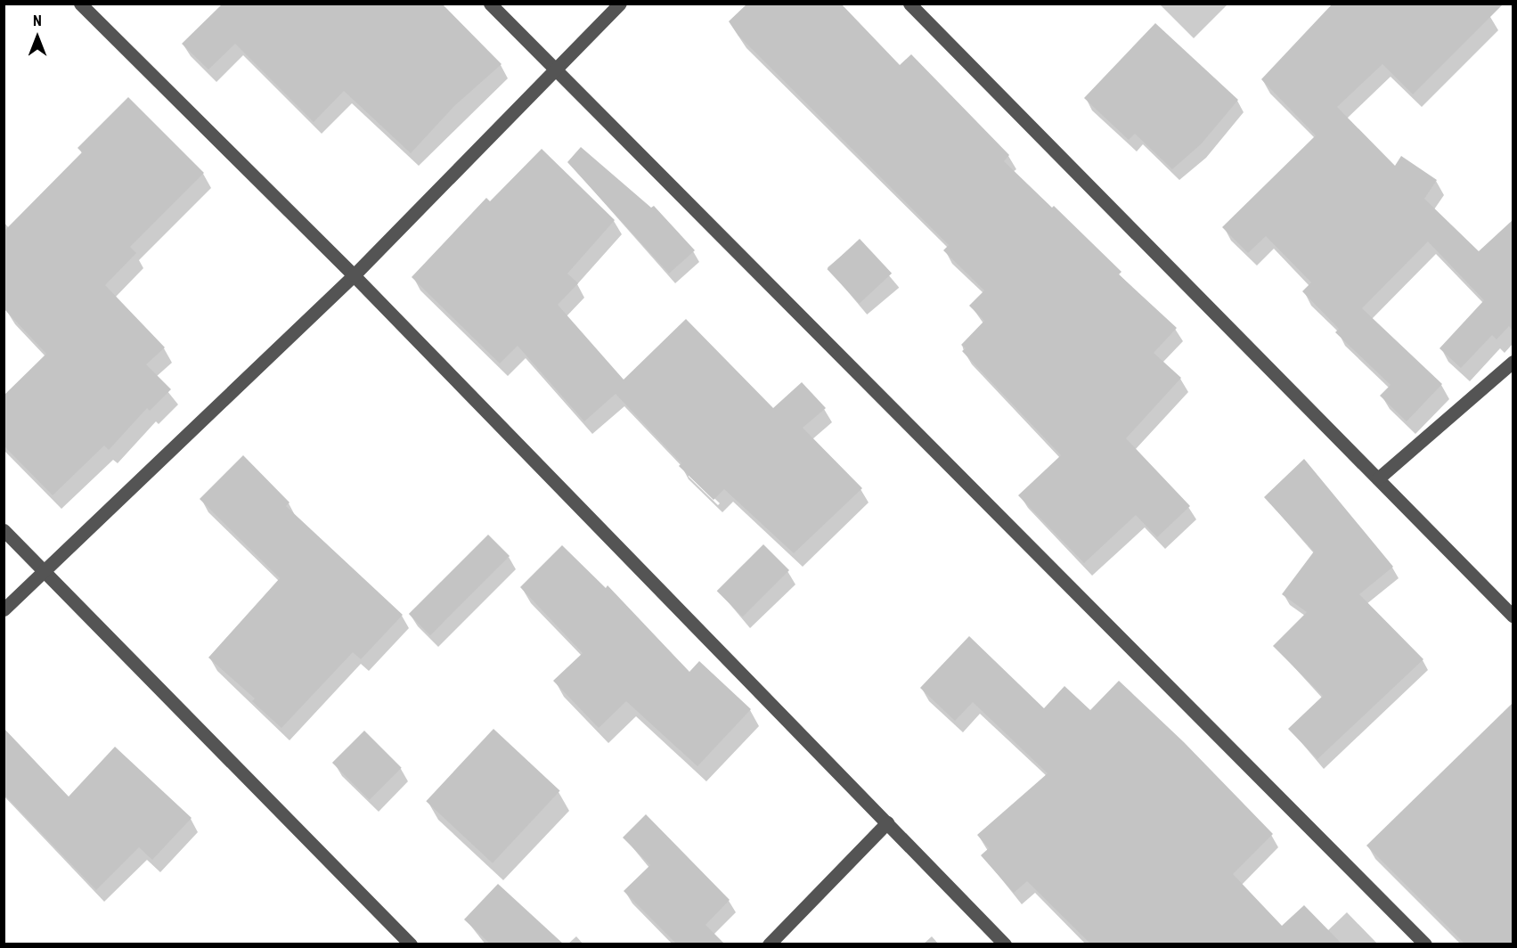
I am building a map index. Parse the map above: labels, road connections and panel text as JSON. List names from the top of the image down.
{
  "north": "top"
}
